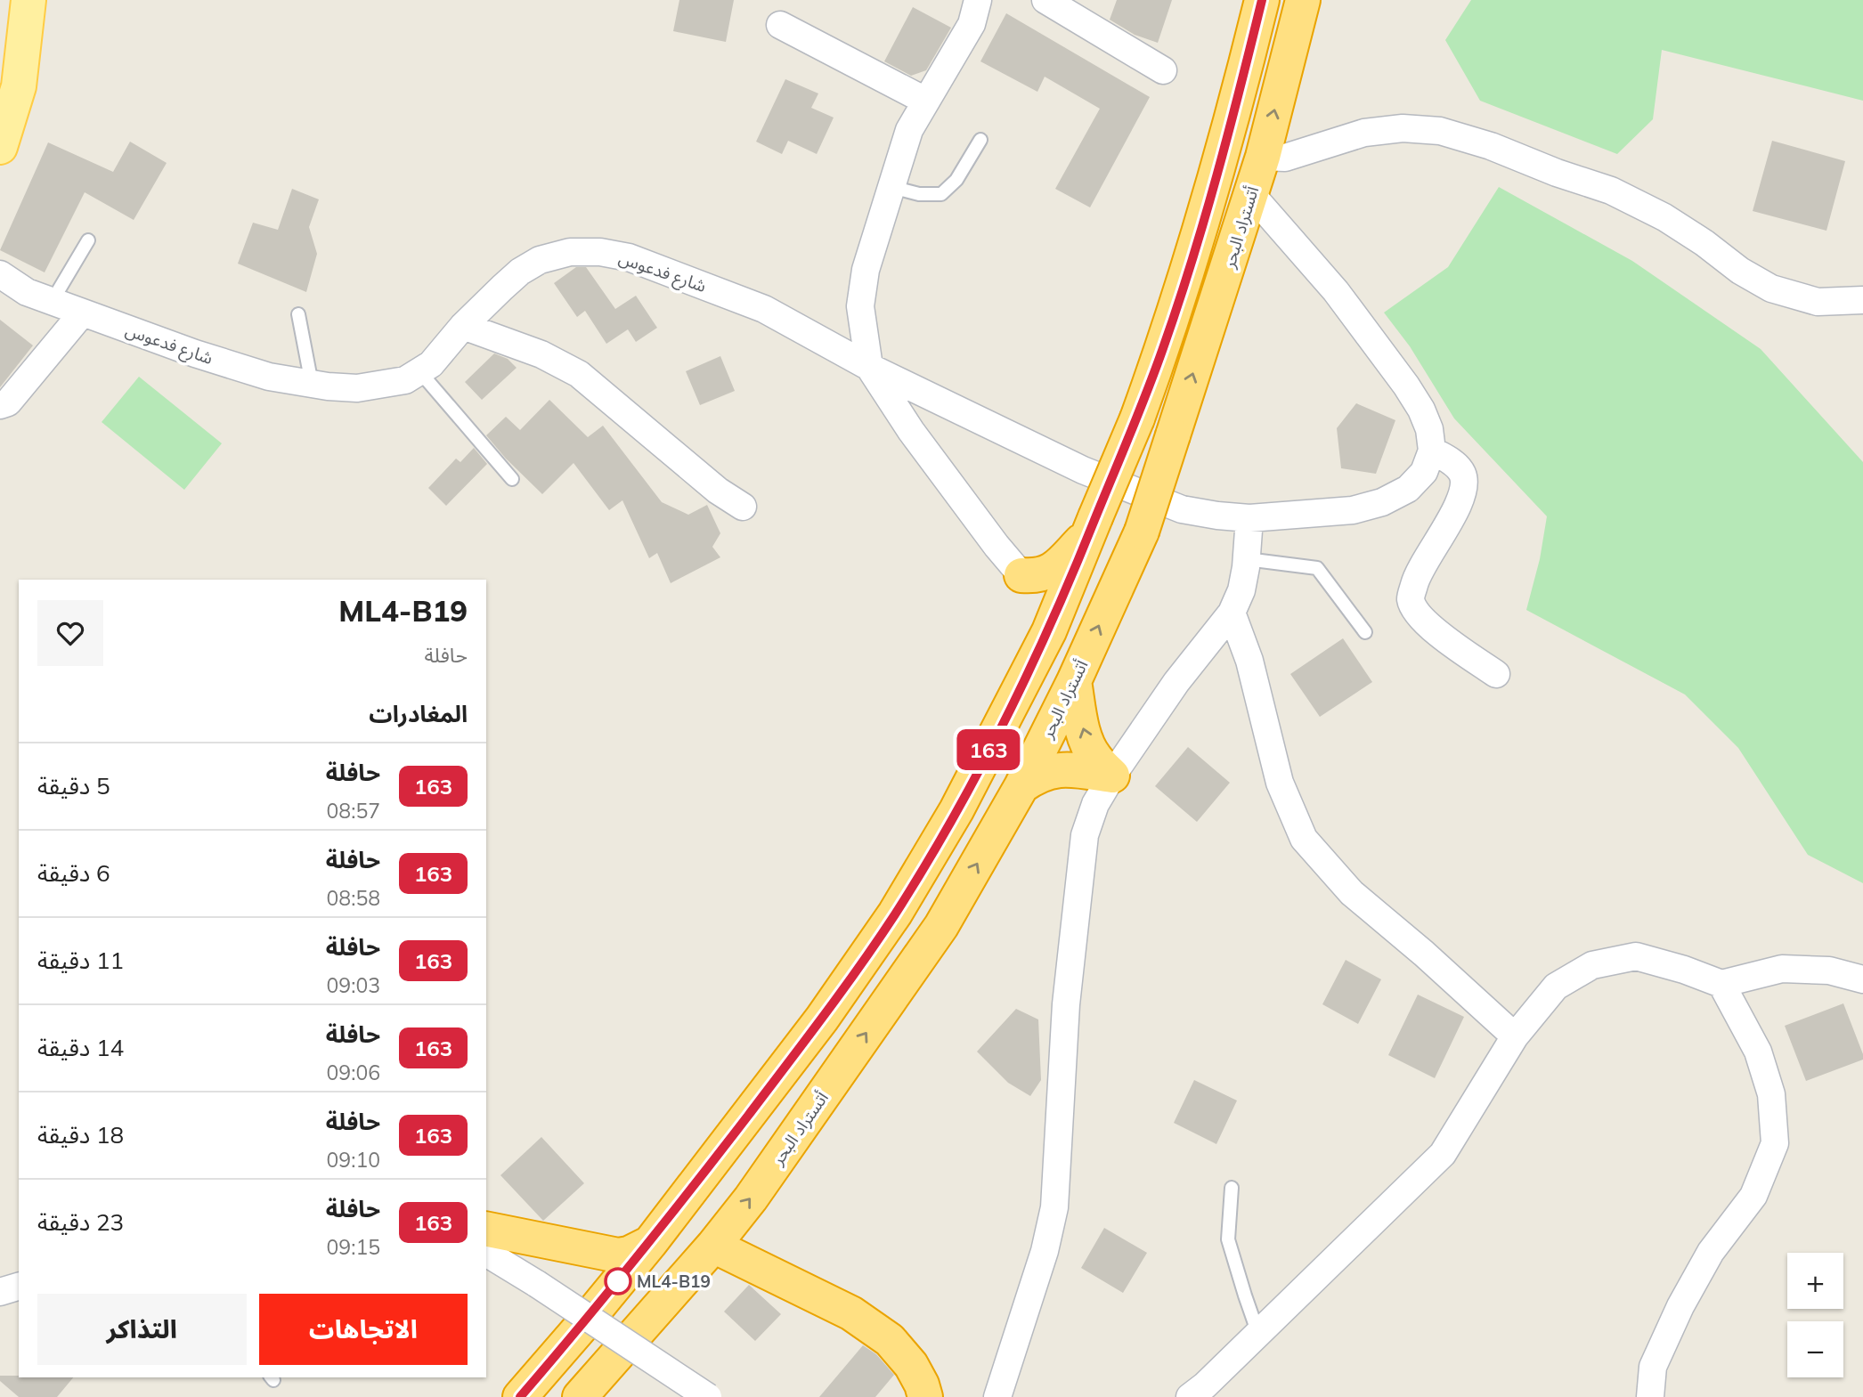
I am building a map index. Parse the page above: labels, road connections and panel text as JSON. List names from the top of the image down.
{
  "streets": {
    "highway": ["أتستراد البحر"],
    "street": ["شارع فدعوس"]
  },
  "places": ["ML4-B19"],
  "lines": ["bus line 163"],
  "page": {
    "on_map": "163",
    "heading": [
      ["ML4-B19", "حافلة"],
      "المغادرات"
    ],
    "list": [
      {
        "mark": "163",
        "name": "حافلة",
        "note": "08:57",
        "value": "5 دقيقة"
      },
      {
        "mark": "163",
        "name": "حافلة",
        "note": "08:58",
        "value": "6 دقيقة"
      },
      {
        "mark": "163",
        "name": "حافلة",
        "note": "09:03",
        "value": "11 دقيقة"
      },
      {
        "mark": "163",
        "name": "حافلة",
        "note": "09:06",
        "value": "14 دقيقة"
      },
      {
        "mark": "163",
        "name": "حافلة",
        "note": "09:10",
        "value": "18 دقيقة"
      },
      {
        "mark": "163",
        "name": "حافلة",
        "note": "09:15",
        "value": "23 دقيقة"
      }
    ],
    "map_buttons": ["+", "−"],
    "buttons": ["الاتجاهات", "التذاكر"]
  }
}
